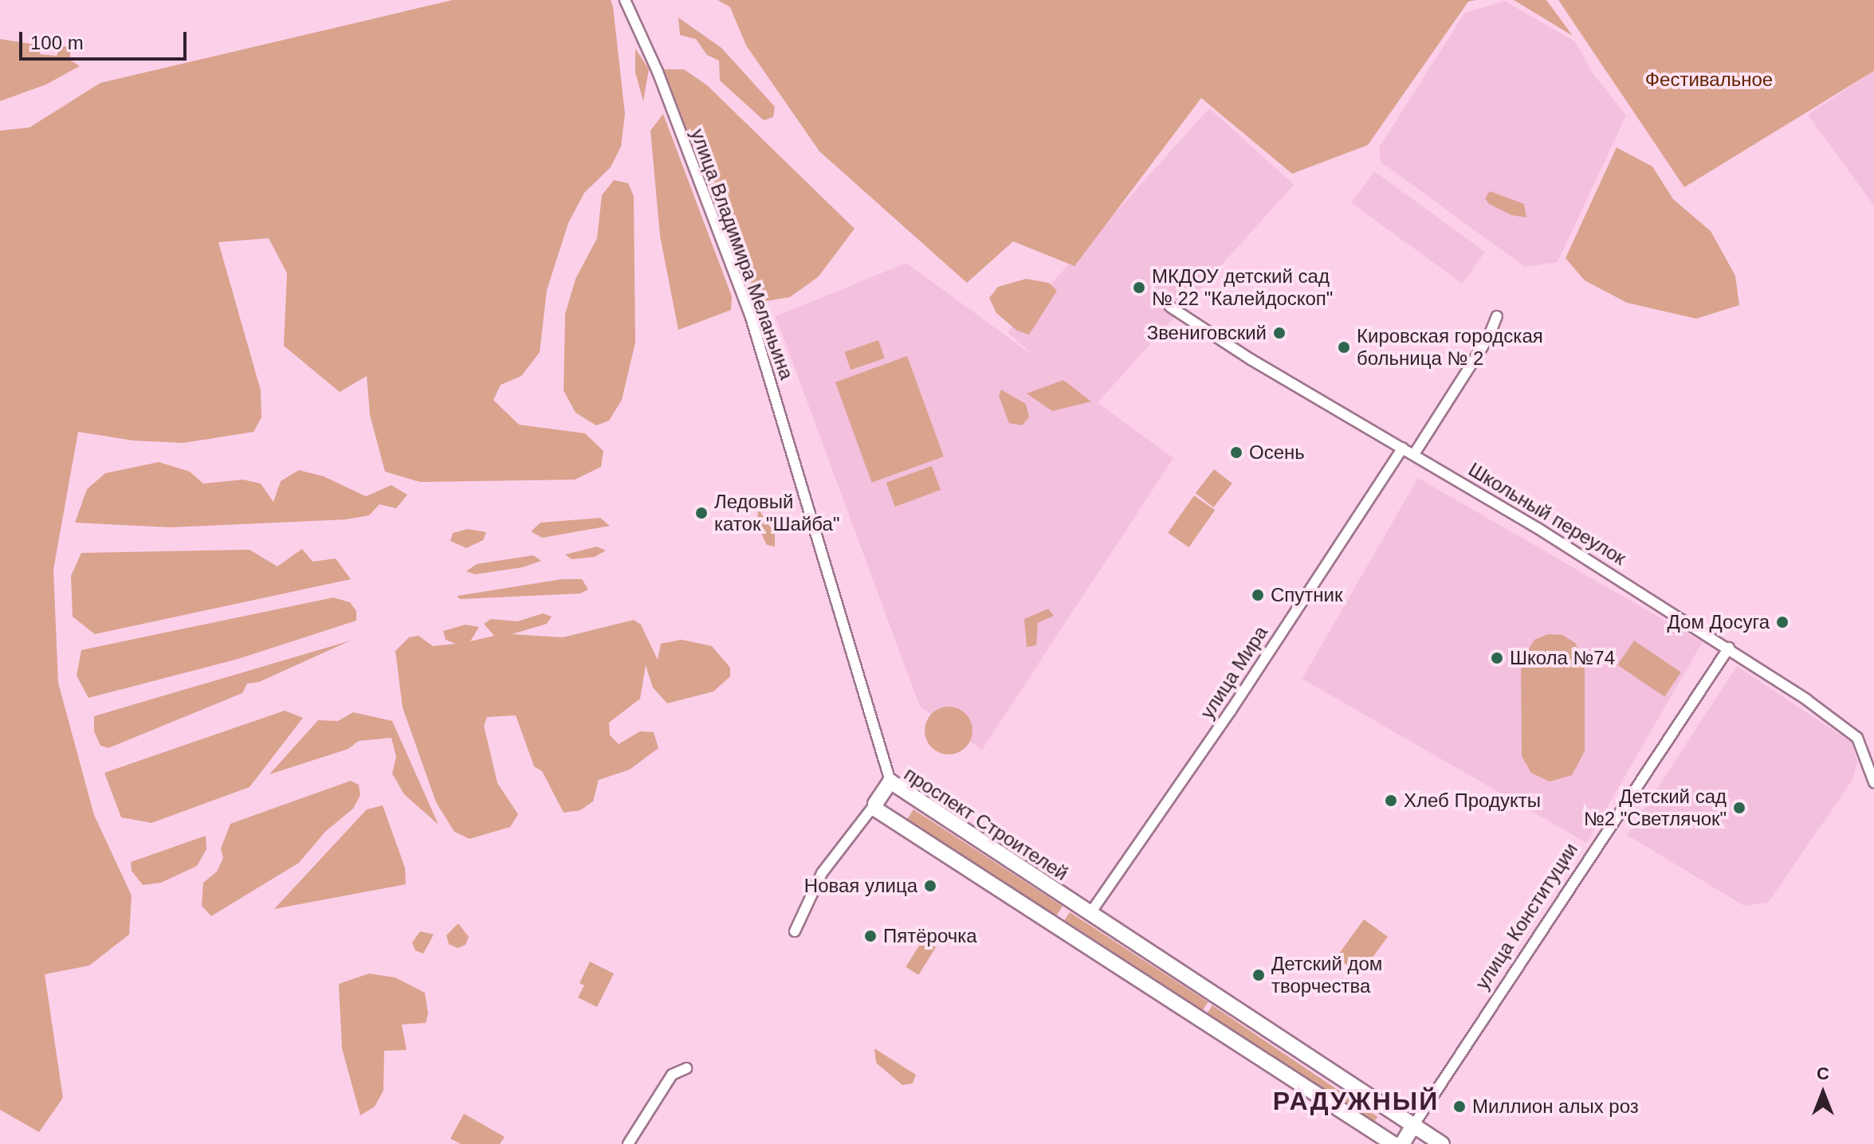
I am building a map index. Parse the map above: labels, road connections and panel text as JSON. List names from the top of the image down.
{
  "streets": {
    "street": [
      "улица Владимира Меланьина",
      "Школьный переулок",
      "улица Мира",
      "проспект Строителей",
      "улица Конституции"
    ]
  },
  "crossings": [
    ["улица Владимира Меланьина", "проспект Строителей"],
    ["Школьный переулок", "улица Мира"],
    ["Школьный переулок", "улица Конституции"],
    ["улица Мира", "проспект Строителей"],
    ["проспект Строителей", "улица Конституции"]
  ],
  "districts": ["РАДУЖНЫЙ"],
  "parks": ["Фестивальное"],
  "places": [
    "МКДОУ детский сад № 22 \"Калейдоскоп\"",
    "Звениговский",
    "Кировская городская больница № 2",
    "Осень",
    "Ледовый каток \"Шайба\"",
    "Спутник",
    "Дом Досуга",
    "Школа №74",
    "Хлеб Продукты",
    "Детский сад №2 \"Светлячок\"",
    "Новая улица",
    "Пятёрочка",
    "Детский дом творчества",
    "Миллион алых роз"
  ],
  "scale_bar": "100 m",
  "north": "top"
}
